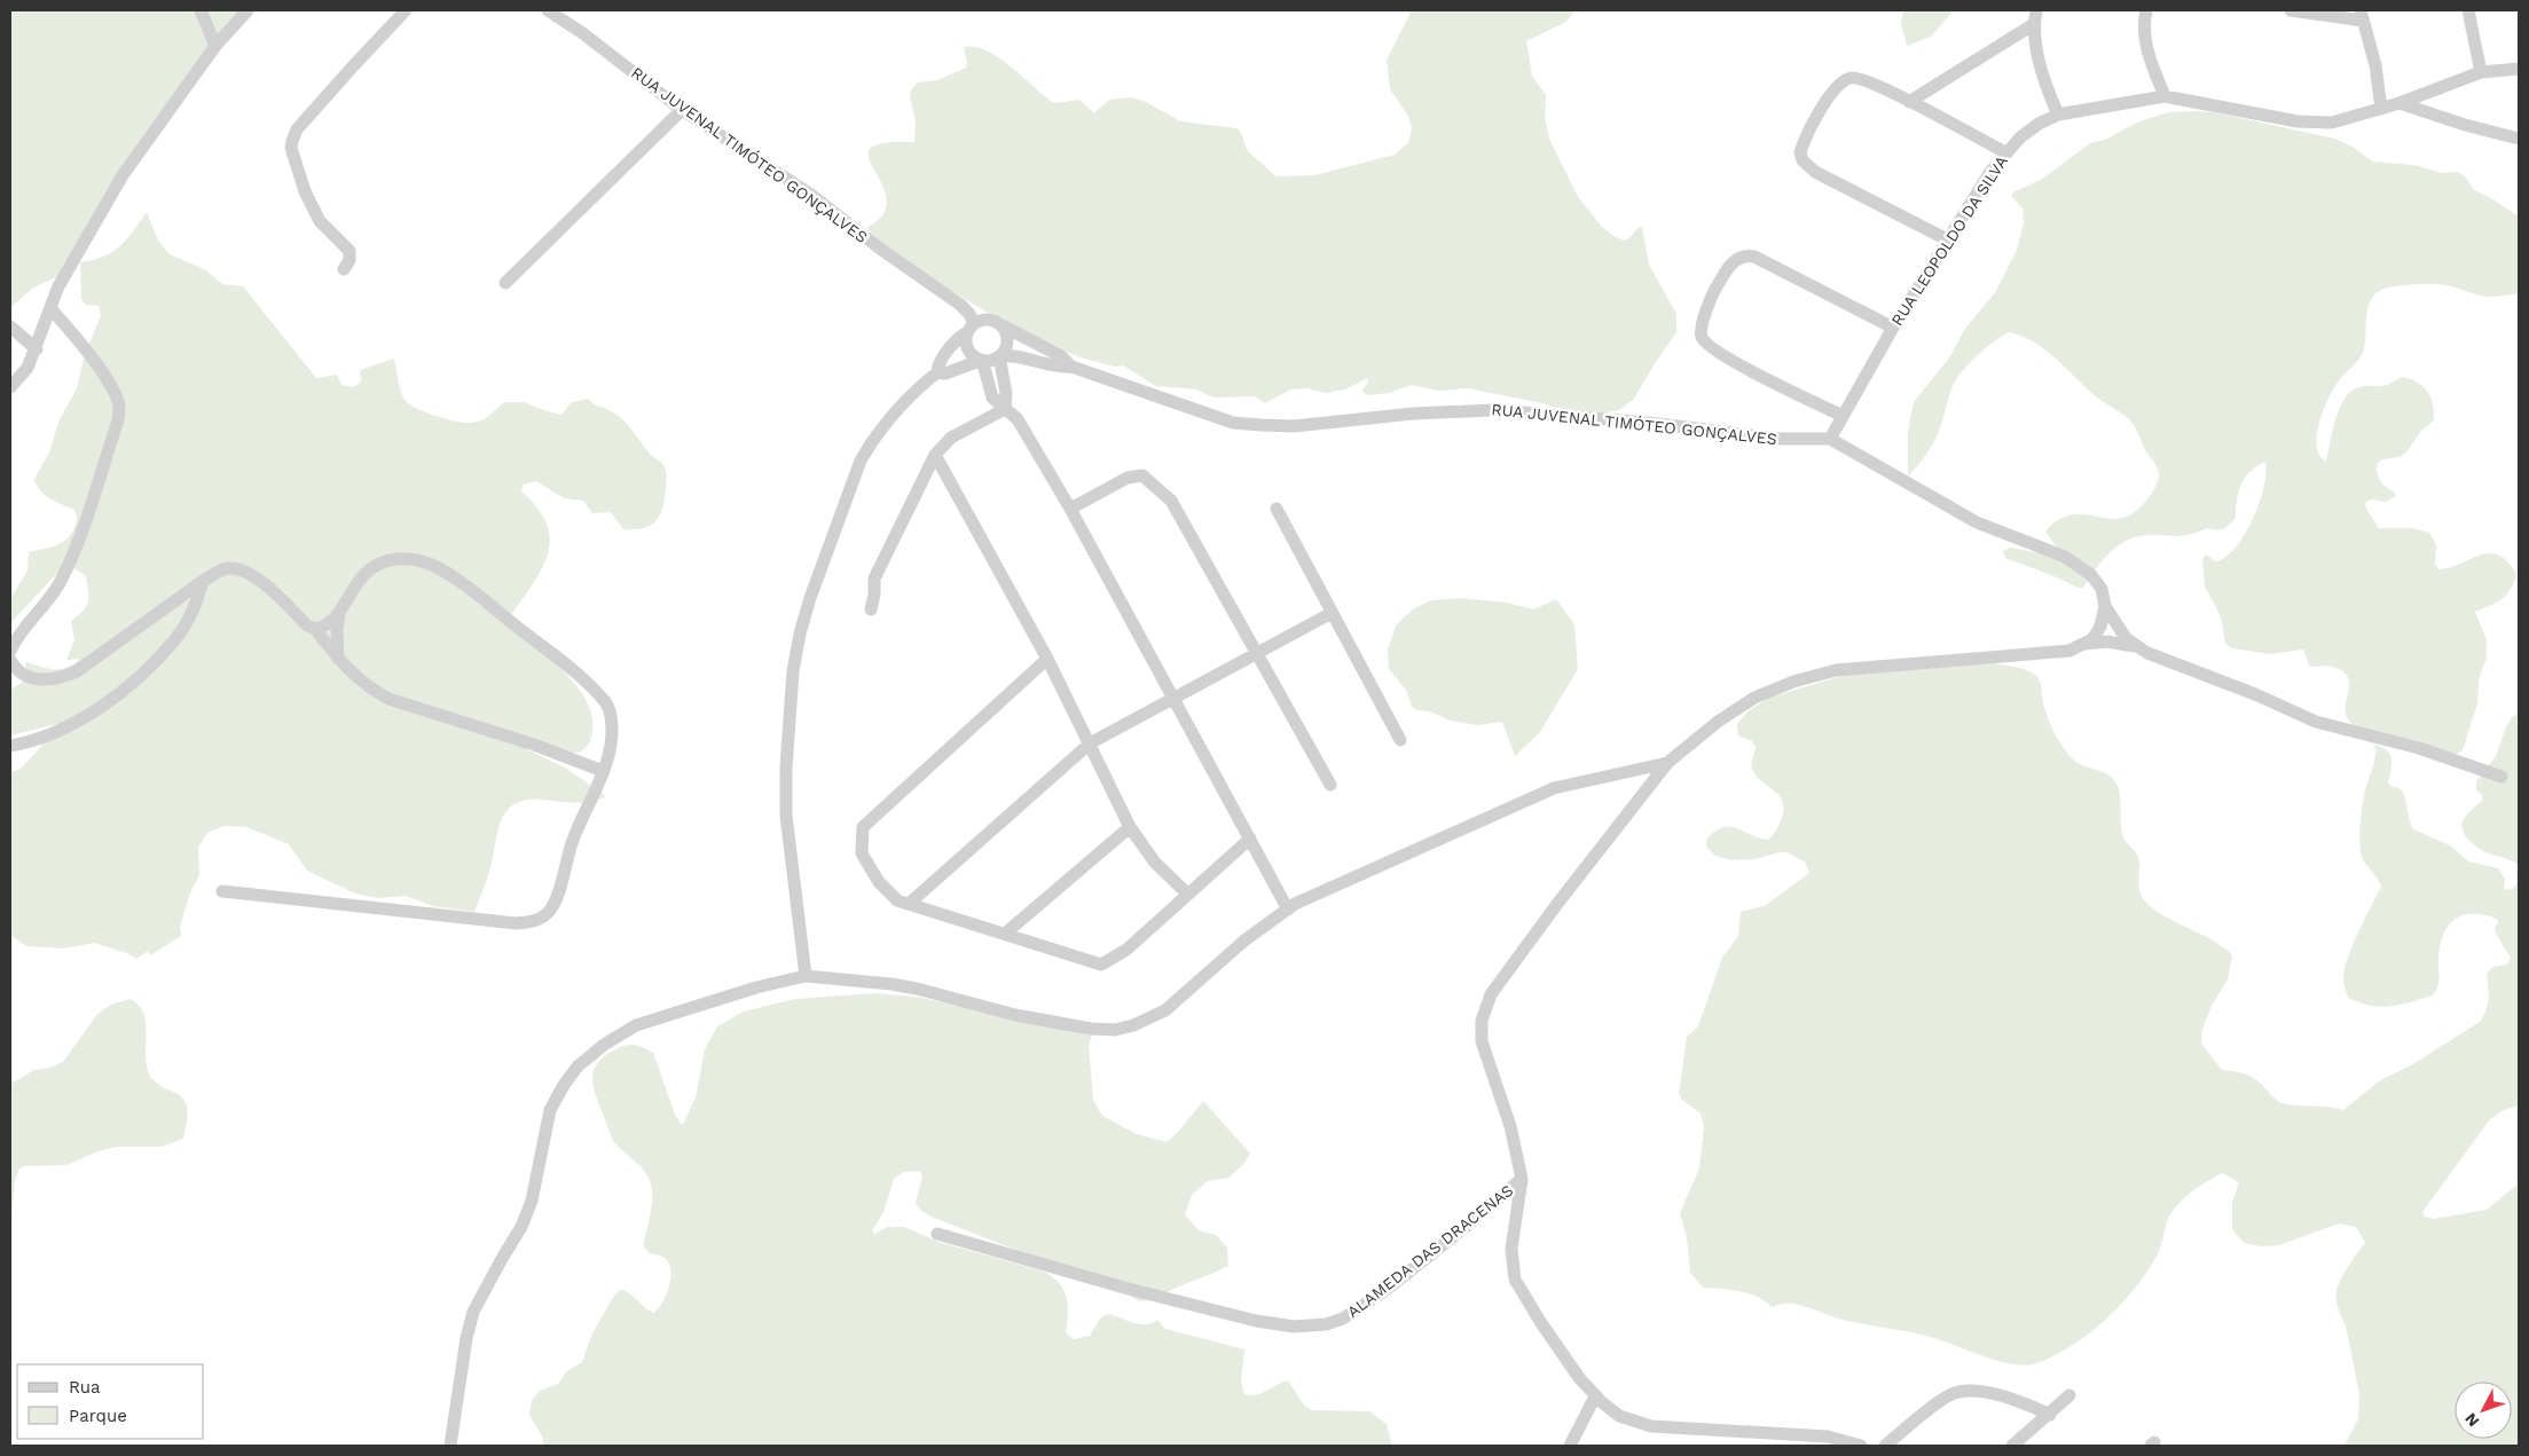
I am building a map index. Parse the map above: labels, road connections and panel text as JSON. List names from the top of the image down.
{
  "streets": {
    "street": ["RUA JUVENAL TIMÓTEO GONÇALVES", "RUA LEOPOLDO DA SILVA", "ALAMEDA DAS DRACENAS"]
  },
  "crossings": [
    ["RUA JUVENAL TIMÓTEO GONÇALVES", "RUA LEOPOLDO DA SILVA"]
  ],
  "legend": ["Rua", "Parque"],
  "north": "bottom left"
}
